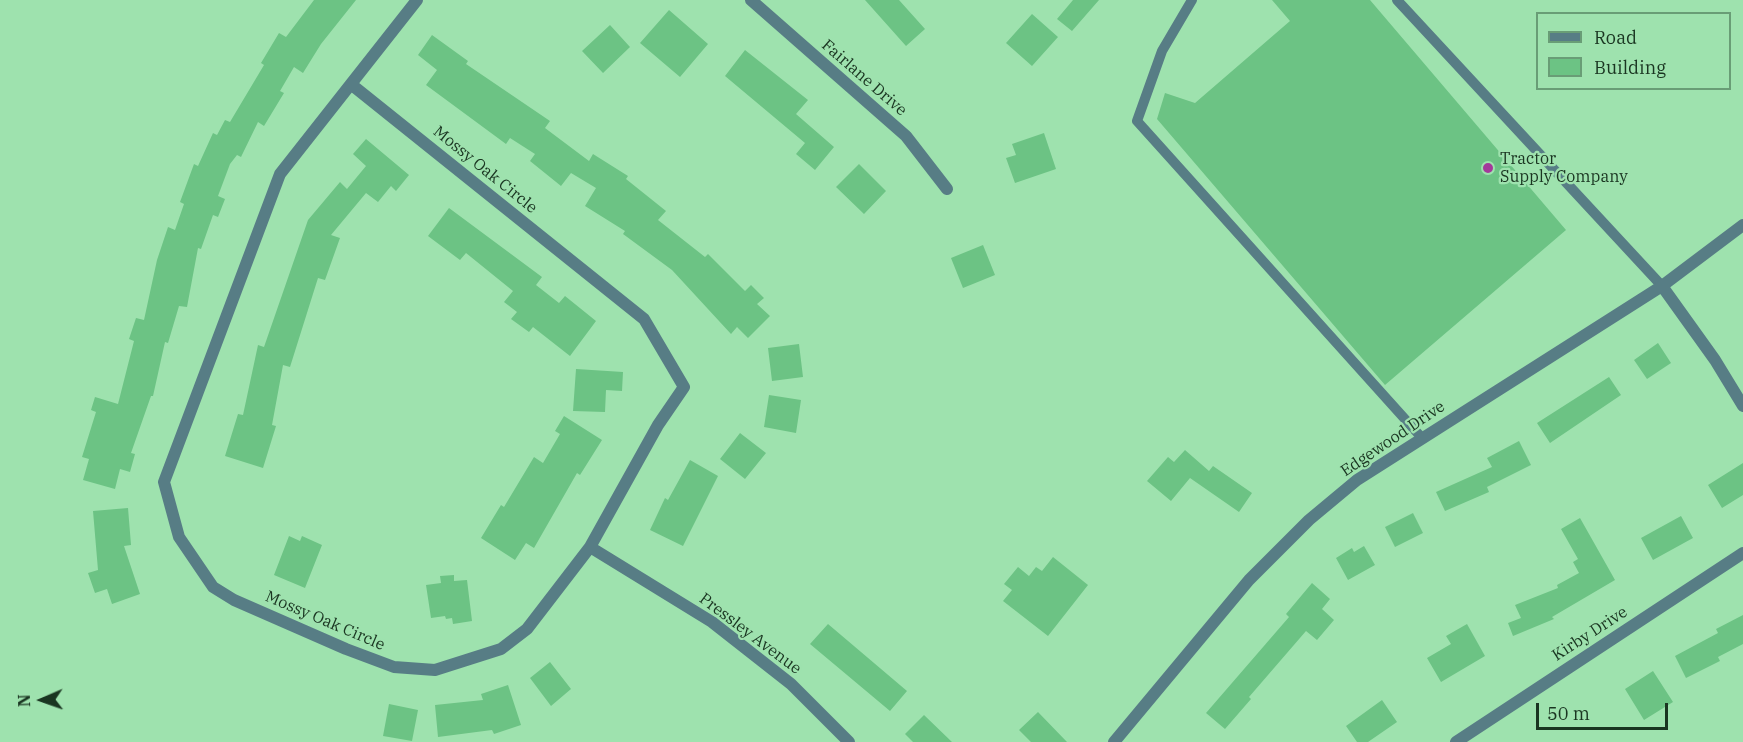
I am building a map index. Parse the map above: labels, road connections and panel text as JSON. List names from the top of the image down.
{
  "streets": {
    "street": [
      "Fairlane Drive",
      "Mossy Oak Circle",
      "Edgewood Drive",
      "Pressley Avenue",
      "Kirby Drive"
    ]
  },
  "crossings": [
    ["Mossy Oak Circle", "Pressley Avenue"]
  ],
  "places": ["Tractor Supply Company"],
  "legend": ["Road", "Building"],
  "scale_bar": "50 m",
  "north": "left"
}
